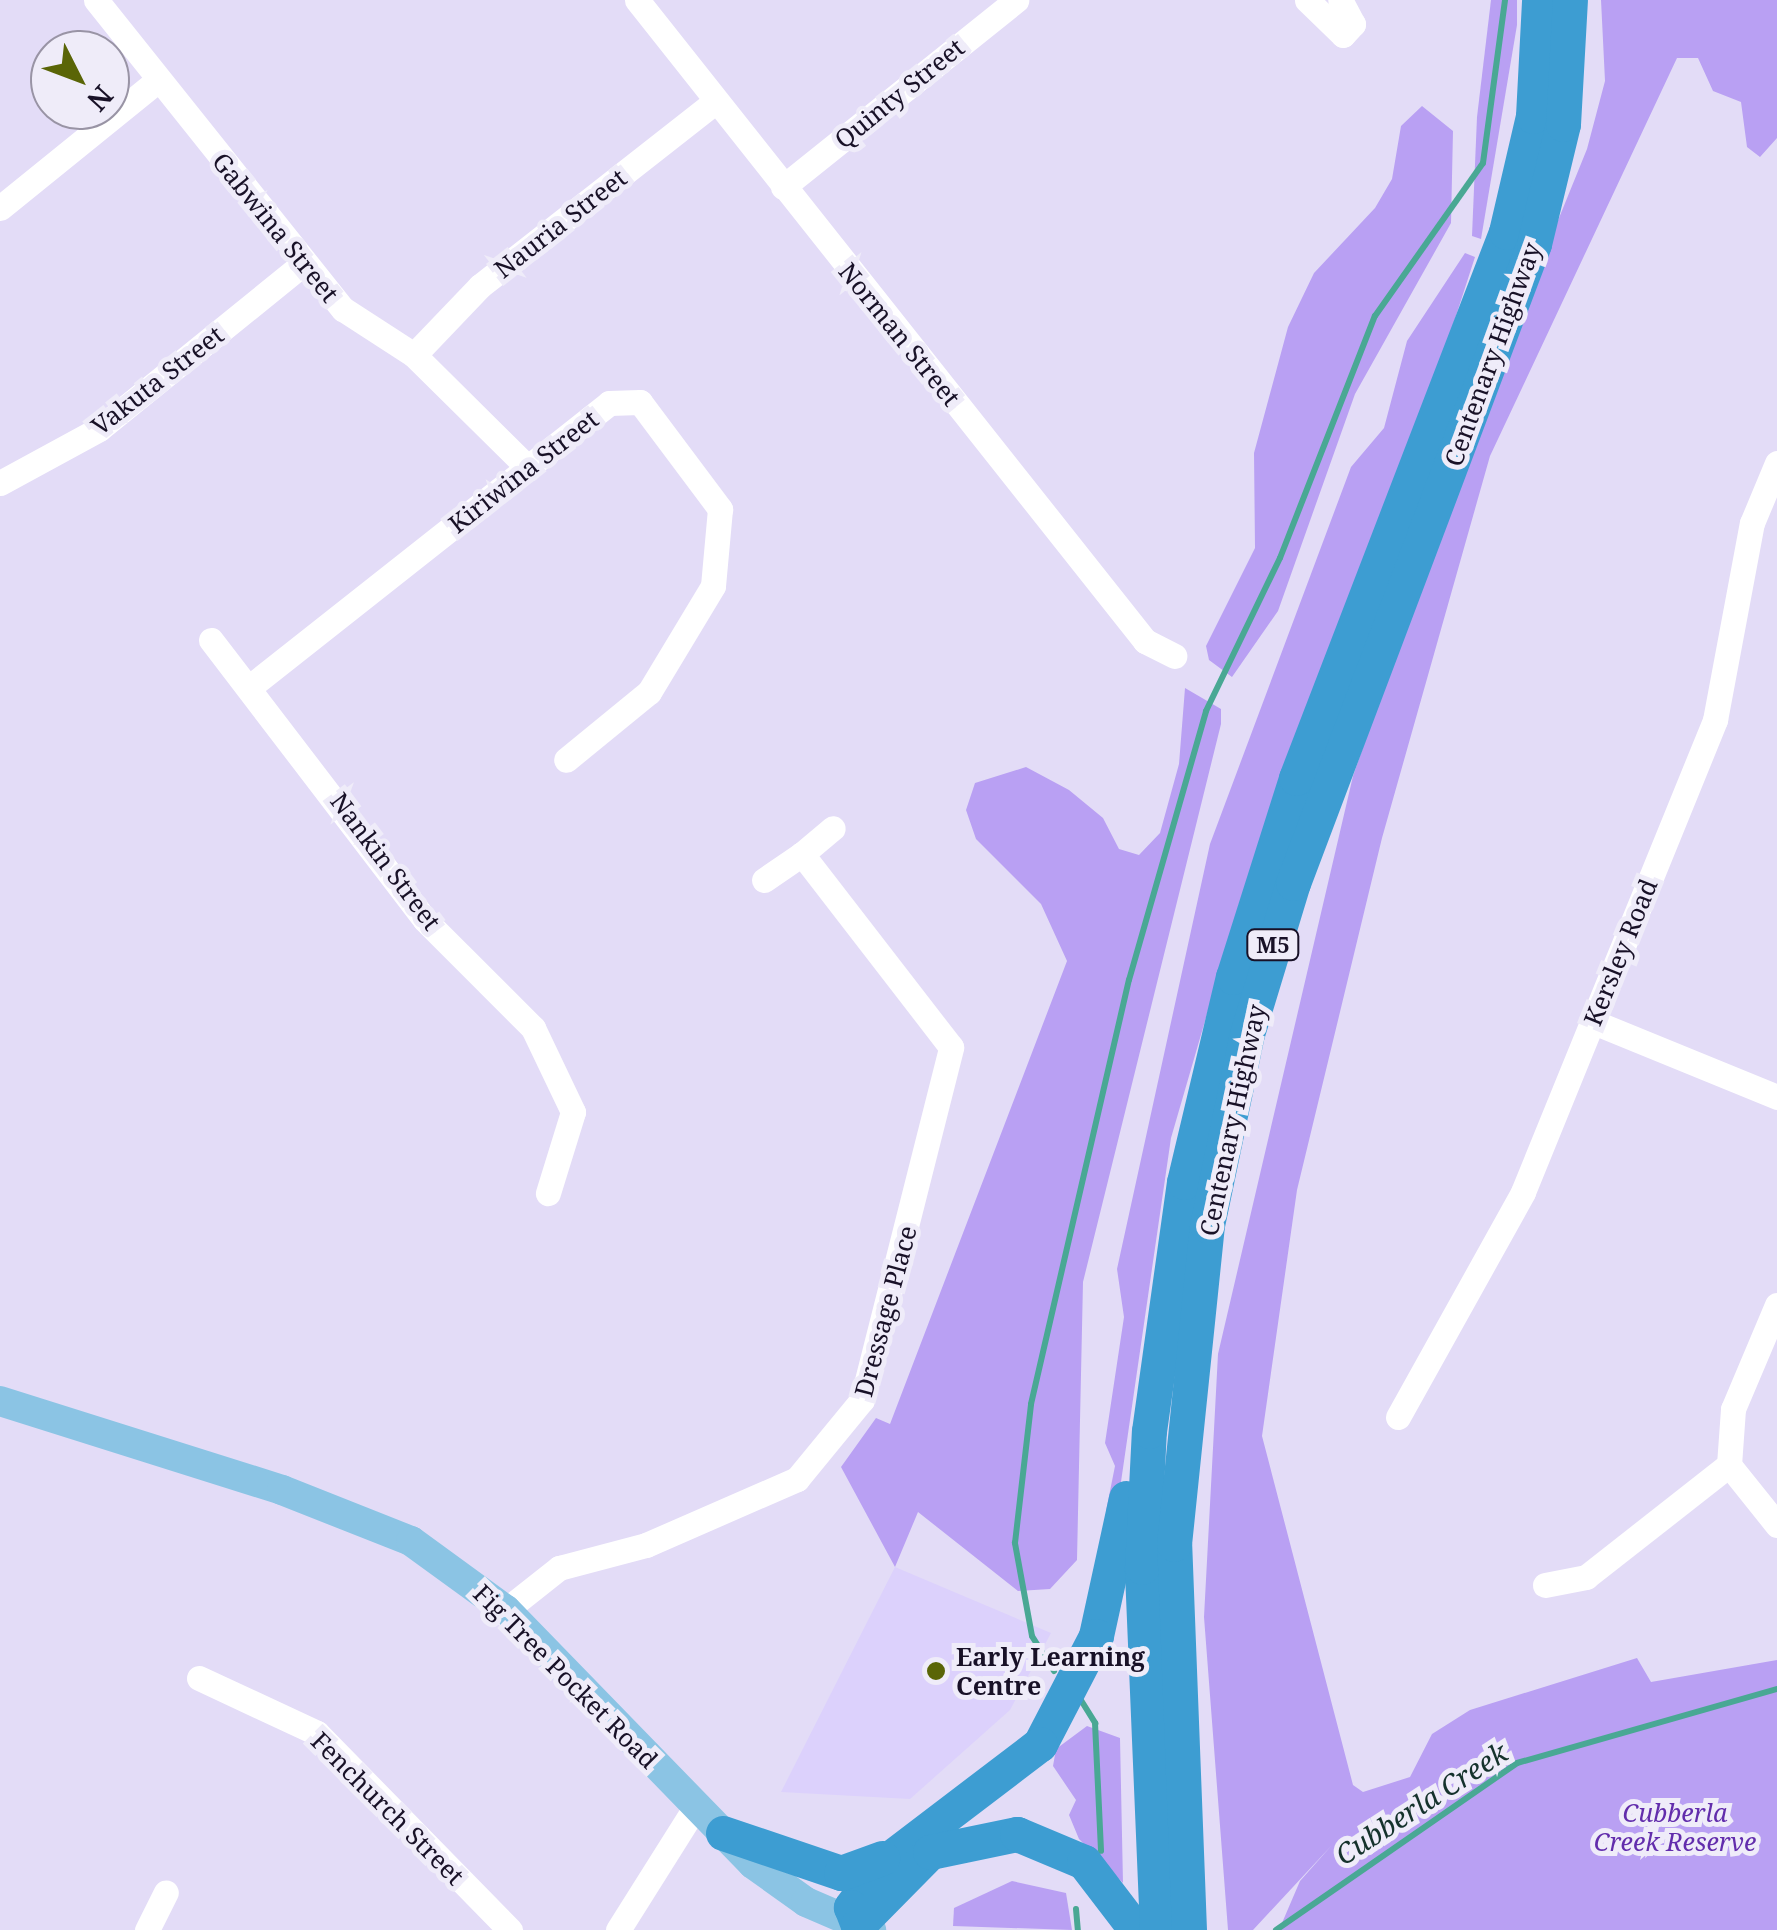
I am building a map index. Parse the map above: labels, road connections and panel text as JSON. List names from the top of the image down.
{
  "streets": {
    "highway": ["Centenary Highway", "M5"],
    "main road": ["Fig Tree Pocket Road"],
    "street": [
      "Quinty Street",
      "Nauria Street",
      "Gabwina Street",
      "Norman Street",
      "Vakuta Street",
      "Kiriwina Street",
      "Nankin Street",
      "Kersley Road",
      "Dressage Place",
      "Fenchurch Street"
    ]
  },
  "crossings": [
    ["Quinty Street", "Norman Street"],
    ["Nauria Street", "Gabwina Street"],
    ["Nauria Street", "Norman Street"],
    ["Gabwina Street", "Vakuta Street"],
    ["Gabwina Street", "Kiriwina Street"],
    ["Kiriwina Street", "Nankin Street"],
    ["Dressage Place", "Fig Tree Pocket Road"]
  ],
  "water": ["Cubberla Creek"],
  "parks": ["Cubberla Creek Reserve"],
  "places": ["Early Learning Centre"],
  "north": "bottom right"
}
